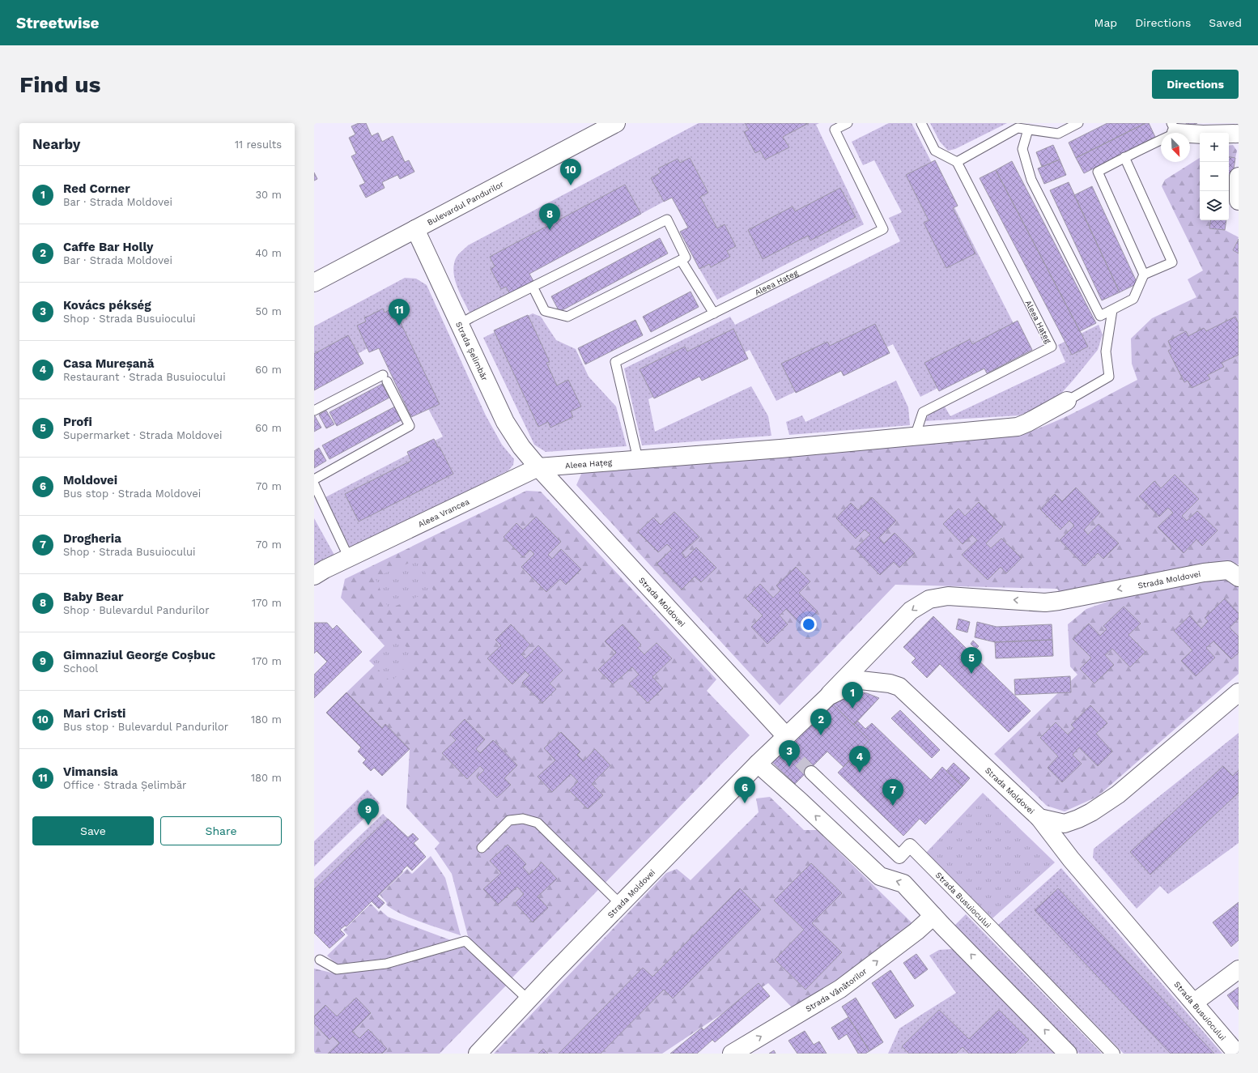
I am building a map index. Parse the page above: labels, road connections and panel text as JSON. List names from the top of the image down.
{
  "streets": {
    "street": [
      "Bulevardul Pandurilor",
      "Aleea Hațeg",
      "Strada Șelimbăr",
      "Aleea Vrancea",
      "Strada Moldovei",
      "Strada Busuiocului",
      "Strada Vânătorilor"
    ]
  },
  "crossings": [
    ["Bulevardul Pandurilor", "Strada Șelimbăr"],
    ["Aleea Hațeg", "Strada Șelimbăr"],
    ["Aleea Hațeg", "Aleea Vrancea"],
    ["Aleea Hațeg", "Strada Moldovei"],
    ["Strada Șelimbăr", "Aleea Vrancea"],
    ["Strada Șelimbăr", "Strada Moldovei"],
    ["Aleea Vrancea", "Strada Moldovei"],
    ["Strada Moldovei", "Strada Busuiocului"]
  ],
  "one_way": ["Strada Vânătorilor"],
  "north": "bottom right",
  "page": {
    "header": "Streetwise",
    "nav": ["Map", "Directions", "Saved"],
    "buttons": [
      "Directions",
      ["Save", "Share"]
    ],
    "title": "Find us",
    "heading": ["Nearby", "11 results"],
    "map_buttons": ["+", "−"],
    "pins": [
      "10",
      "8",
      "11",
      "5",
      "1",
      "2",
      "3",
      "4",
      "6",
      "7",
      "9"
    ],
    "list": [
      {
        "mark": "1",
        "name": "Red Corner",
        "note": "Bar · Strada Moldovei",
        "value": "30 m"
      },
      {
        "mark": "2",
        "name": "Caffe Bar Holly",
        "note": "Bar · Strada Moldovei",
        "value": "40 m"
      },
      {
        "mark": "3",
        "name": "Kovács pékség",
        "note": "Shop · Strada Busuiocului",
        "value": "50 m"
      },
      {
        "mark": "4",
        "name": "Casa Mureșană",
        "note": "Restaurant · Strada Busuiocului",
        "value": "60 m"
      },
      {
        "mark": "5",
        "name": "Profi",
        "note": "Supermarket · Strada Moldovei",
        "value": "60 m"
      },
      {
        "mark": "6",
        "name": "Moldovei",
        "note": "Bus stop · Strada Moldovei",
        "value": "70 m"
      },
      {
        "mark": "7",
        "name": "Drogheria",
        "note": "Shop · Strada Busuiocului",
        "value": "70 m"
      },
      {
        "mark": "8",
        "name": "Baby Bear",
        "note": "Shop · Bulevardul Pandurilor",
        "value": "170 m"
      },
      {
        "mark": "9",
        "name": "Gimnaziul George Coșbuc",
        "note": "School",
        "value": "170 m"
      },
      {
        "mark": "10",
        "name": "Mari Cristi",
        "note": "Bus stop · Bulevardul Pandurilor",
        "value": "180 m"
      },
      {
        "mark": "11",
        "name": "Vimansia",
        "note": "Office · Strada Șelimbăr",
        "value": "180 m"
      }
    ]
  }
}
